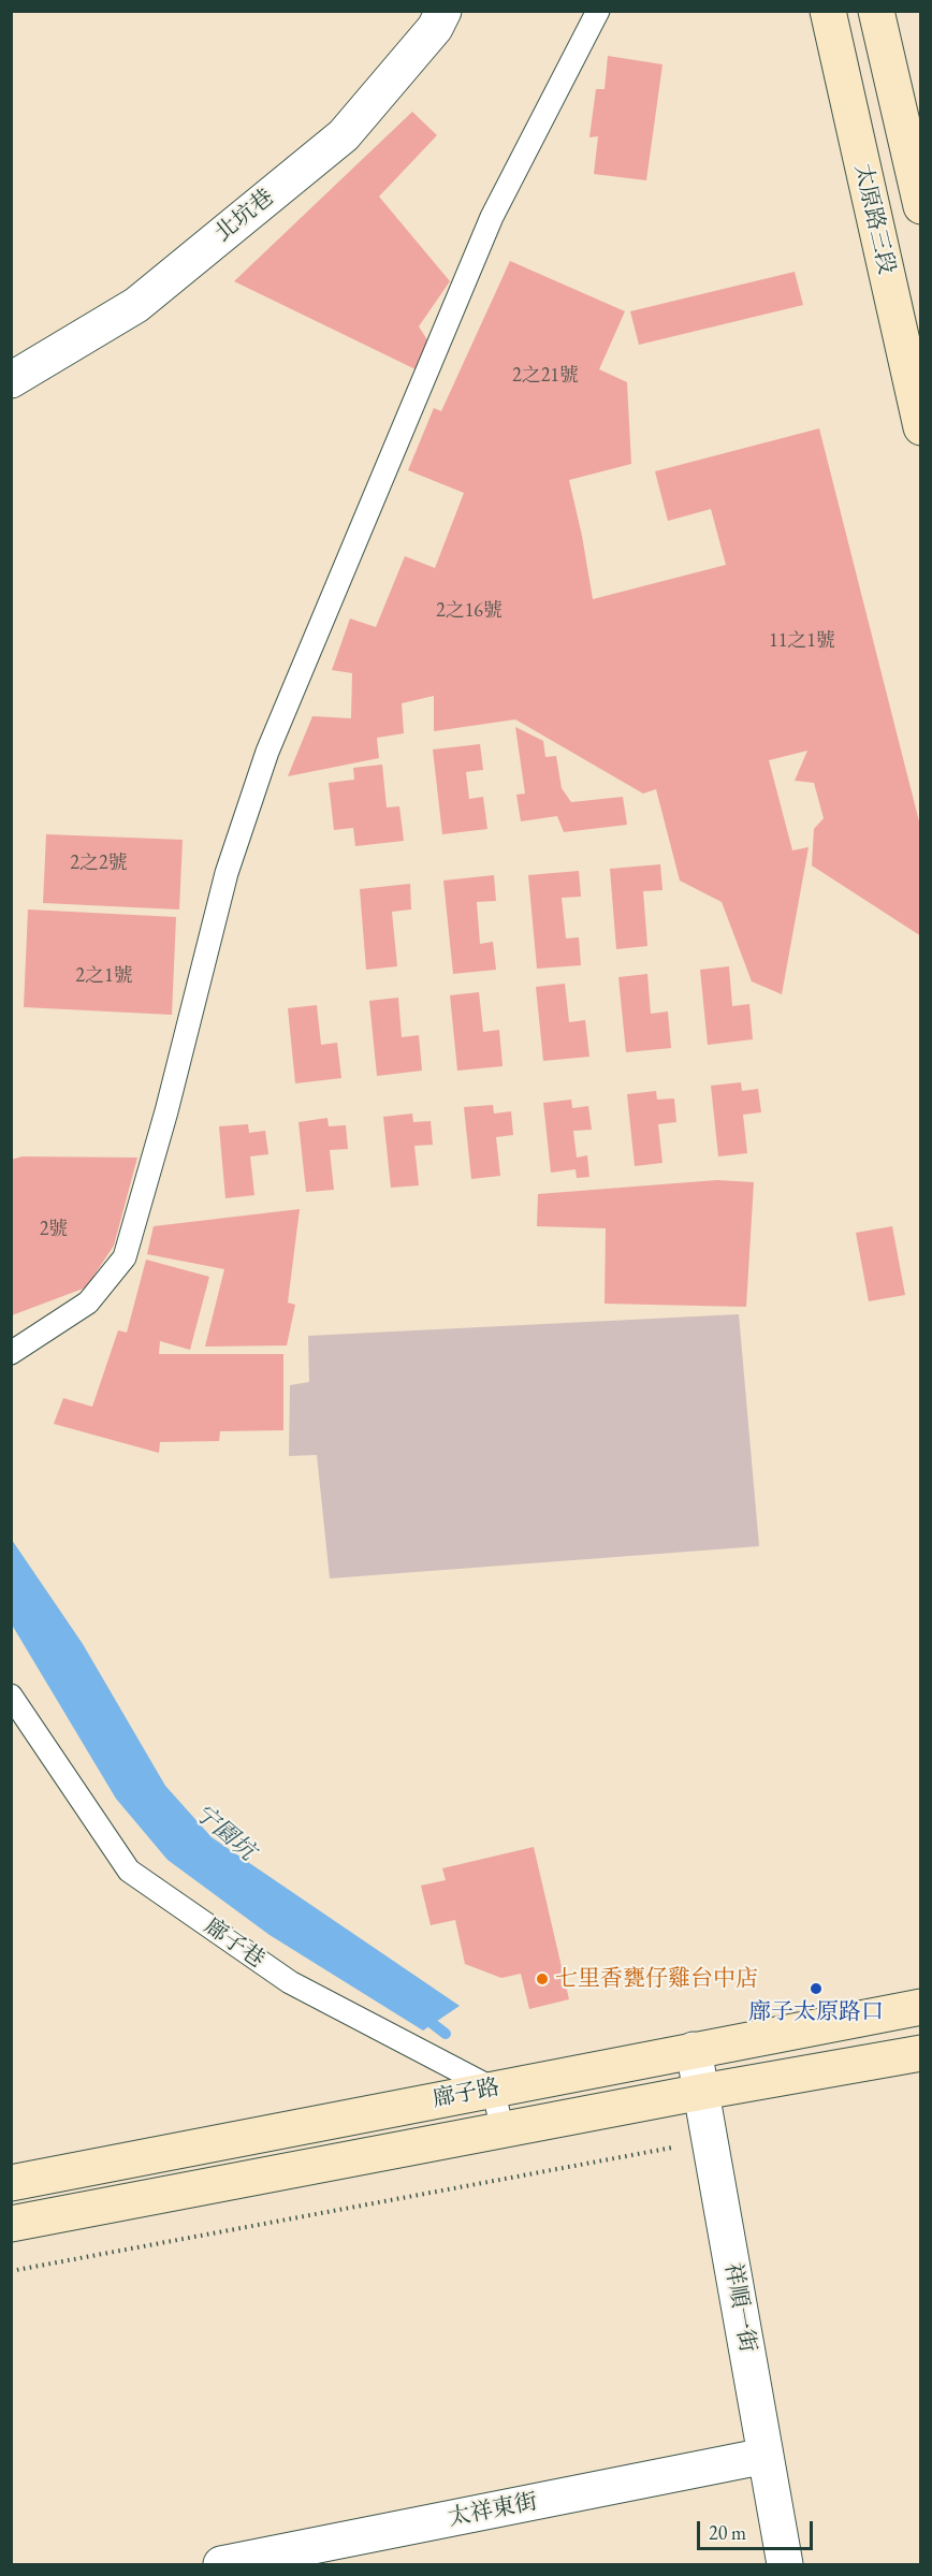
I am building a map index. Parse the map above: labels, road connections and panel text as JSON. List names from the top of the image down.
{
  "streets": {
    "main road": ["太原路三段", "廍子路"],
    "street": ["北坑巷", "祥順一街", "太祥東街"],
    "lane": ["廍子巷"]
  },
  "crossings": [
    ["廍子巷", "廍子路"],
    ["廍子路", "祥順一街"],
    ["祥順一街", "太祥東街"]
  ],
  "water": ["宁園坑"],
  "places": ["七里香甕仔雞台中店", "廍子太原路口"],
  "house_numbers": [
    "2之21號",
    "2之16號",
    "11之1號",
    "2之2號",
    "2之1號",
    "2號"
  ],
  "scale_bar": "20 m"
}
